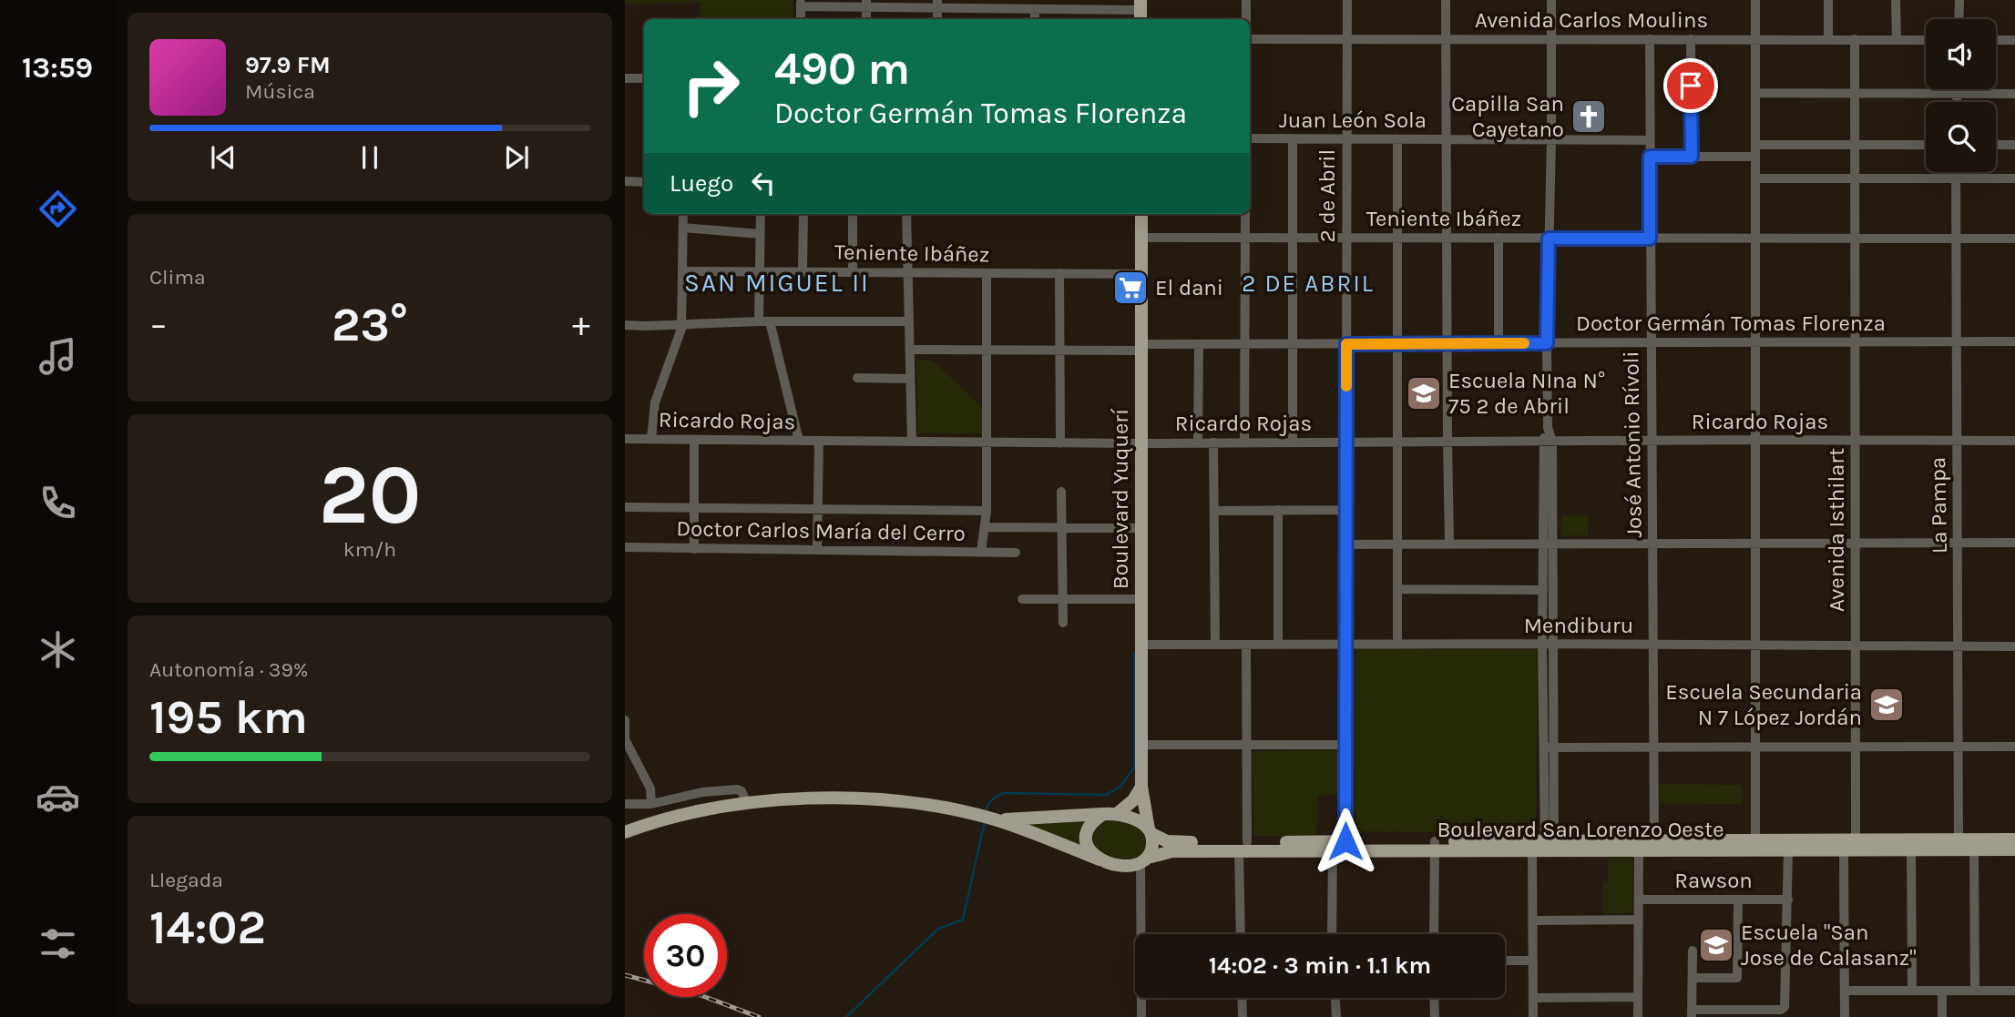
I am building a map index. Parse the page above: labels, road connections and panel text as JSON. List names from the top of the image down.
{
  "streets": {
    "main road": ["Boulevard Yuquerí", "Boulevard San Lorenzo Oeste"],
    "street": [
      "Avenida Carlos Moulins",
      "Juan León Sola",
      "2 de Abril",
      "Teniente Ibáñez",
      "Doctor Germán Tomas Florenza",
      "Ricardo Rojas",
      "José Antonio Rívoli",
      "La Pampa",
      "Avenida Isthilart",
      "Doctor Carlos María del Cerro",
      "Mendiburu",
      "Rawson"
    ]
  },
  "crossings": [
    ["Avenida Carlos Moulins", "2 de Abril"],
    ["Avenida Carlos Moulins", "José Antonio Rívoli"],
    ["Avenida Carlos Moulins", "Avenida Isthilart"],
    ["Juan León Sola", "2 de Abril"],
    ["Juan León Sola", "José Antonio Rívoli"],
    ["2 de Abril", "Teniente Ibáñez"],
    ["2 de Abril", "Doctor Germán Tomas Florenza"],
    ["2 de Abril", "Ricardo Rojas"],
    ["2 de Abril", "Mendiburu"],
    ["2 de Abril", "Boulevard San Lorenzo Oeste"],
    ["Teniente Ibáñez", "José Antonio Rívoli"],
    ["Teniente Ibáñez", "Boulevard Yuquerí"],
    ["Teniente Ibáñez", "La Pampa"],
    ["Teniente Ibáñez", "Avenida Isthilart"],
    ["Doctor Germán Tomas Florenza", "José Antonio Rívoli"],
    ["Doctor Germán Tomas Florenza", "Boulevard Yuquerí"],
    ["Doctor Germán Tomas Florenza", "La Pampa"],
    ["Doctor Germán Tomas Florenza", "Avenida Isthilart"],
    ["Ricardo Rojas", "José Antonio Rívoli"],
    ["Ricardo Rojas", "Boulevard Yuquerí"],
    ["Ricardo Rojas", "La Pampa"],
    ["Ricardo Rojas", "Avenida Isthilart"],
    ["José Antonio Rívoli", "Mendiburu"],
    ["José Antonio Rívoli", "Boulevard San Lorenzo Oeste"],
    ["Boulevard Yuquerí", "Doctor Carlos María del Cerro"],
    ["Boulevard Yuquerí", "Mendiburu"],
    ["Boulevard Yuquerí", "Boulevard San Lorenzo Oeste"],
    ["La Pampa", "Mendiburu"],
    ["La Pampa", "Boulevard San Lorenzo Oeste"],
    ["Avenida Isthilart", "Mendiburu"],
    ["Avenida Isthilart", "Boulevard San Lorenzo Oeste"]
  ],
  "districts": ["SAN MIGUEL II", "2 DE ABRIL"],
  "places": {
    "church": ["Capilla San Cayetano"],
    "supermarket": ["El dani"],
    "school or university": ["Escuela NIna N° 75 2 de Abril", "Escuela Secundaria N 7 López Jordán", "Escuela \"San Jose de Calasanz\""]
  },
  "page": {
    "tabs": "13:59",
    "turn": ["490 m", "Doctor Germán Tomas Florenza"],
    "song": ["97.9 FM", "Música"],
    "then": "Luego",
    "tile": [
      "Clima",
      ["20", "km/h"],
      ["Autonomía · 39%", "195 km"],
      ["Llegada", "14:02"]
    ],
    "heat": ["−", "23°", "+"],
    "limit": "30",
    "trip": "14:02 · 3 min · 1.1 km"
  }
}
